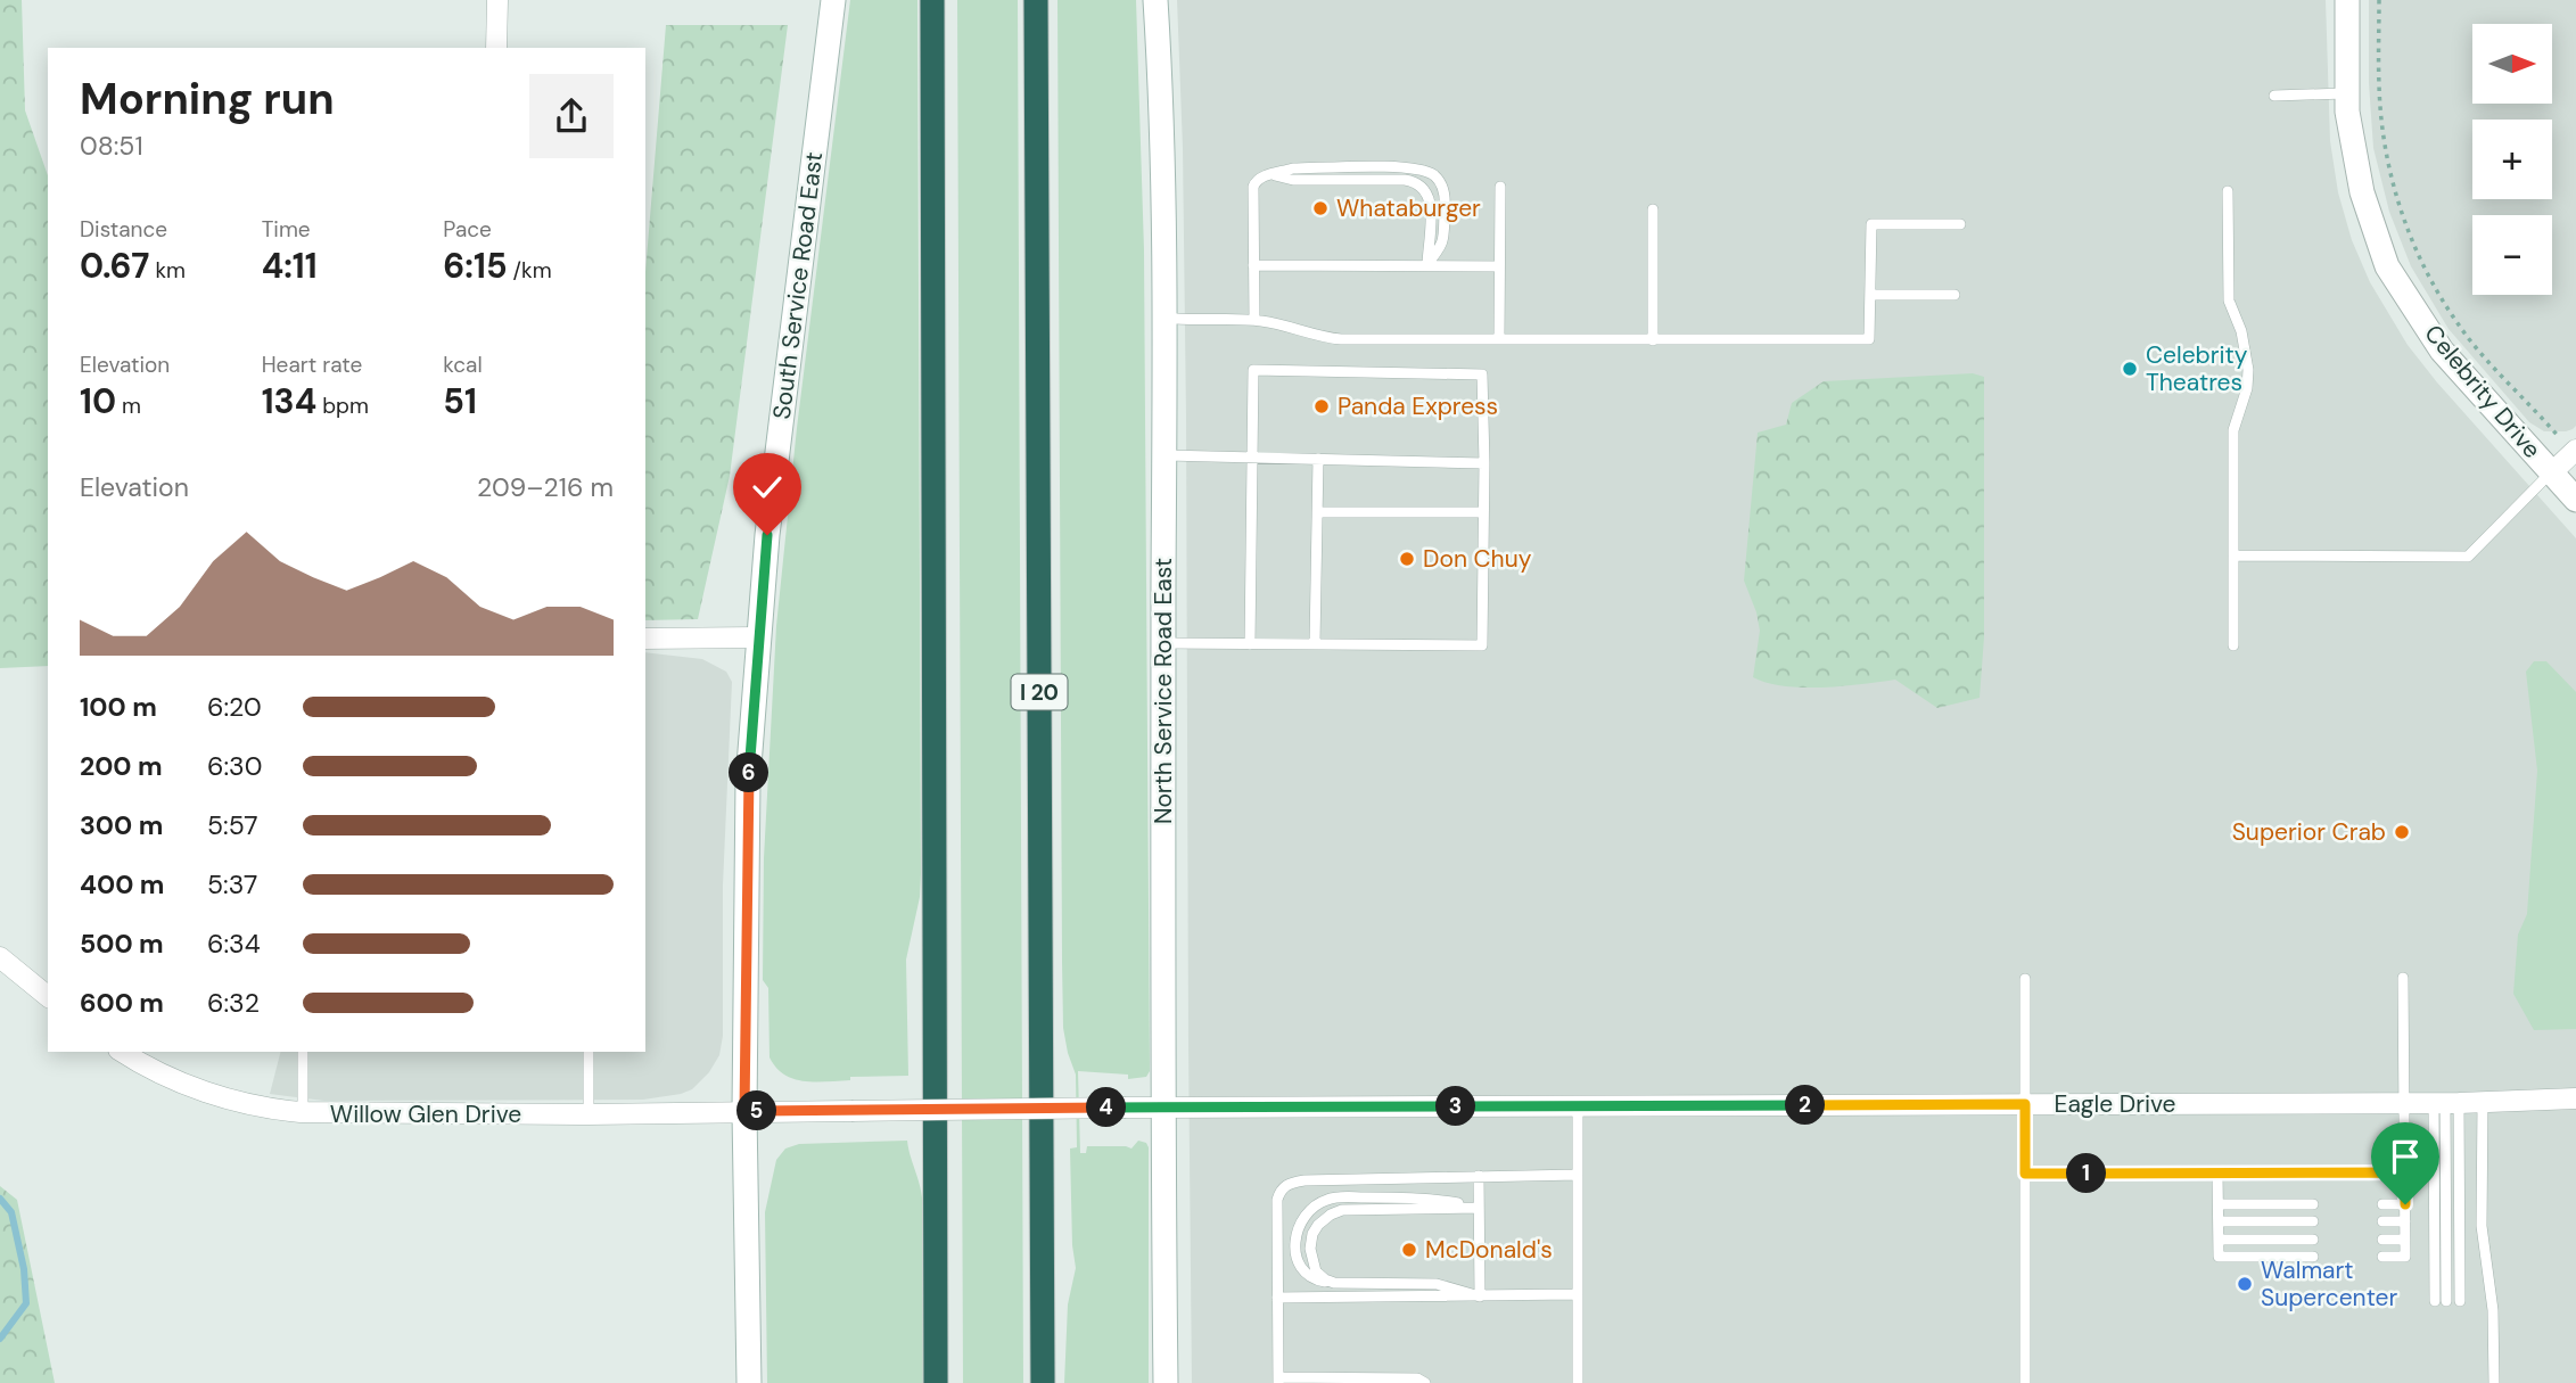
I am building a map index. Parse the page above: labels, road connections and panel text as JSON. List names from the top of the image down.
{
  "streets": {
    "highway": ["I 20"],
    "main road": ["South Service Road East", "Celebrity Drive", "North Service Road East"],
    "street": ["Eagle Drive", "Willow Glen Drive"]
  },
  "crossings": [
    ["South Service Road East", "Eagle Drive"],
    ["South Service Road East", "Willow Glen Drive"],
    ["North Service Road East", "Eagle Drive"],
    ["Eagle Drive", "Willow Glen Drive"]
  ],
  "places": [
    "Whataburger",
    "Celebrity Theatres",
    "Panda Express",
    "Don Chuy",
    "Superior Crab",
    "McDonald's",
    "Walmart Supercenter"
  ],
  "north": "right",
  "page": {
    "map_buttons": ["+", "−"],
    "heading": ["Morning run", "08:51"],
    "stats": [
      ["Distance", "0.67 km"],
      ["Time", "4:11"],
      ["Pace", "6:15 /km"],
      ["Elevation", "10 m"],
      ["Heart rate", "134 bpm"],
      ["kcal", "51"]
    ],
    "chart": ["Elevation", "209–216 m"],
    "list": [
      {
        "name": "100 m",
        "note": "6:20"
      },
      {
        "name": "200 m",
        "note": "6:30"
      },
      {
        "name": "300 m",
        "note": "5:57"
      },
      {
        "name": "400 m",
        "note": "5:37"
      },
      {
        "name": "500 m",
        "note": "6:34"
      },
      {
        "name": "600 m",
        "note": "6:32"
      }
    ],
    "pins": [
      "6",
      "2",
      "3",
      "4",
      "5",
      "1"
    ]
  }
}
